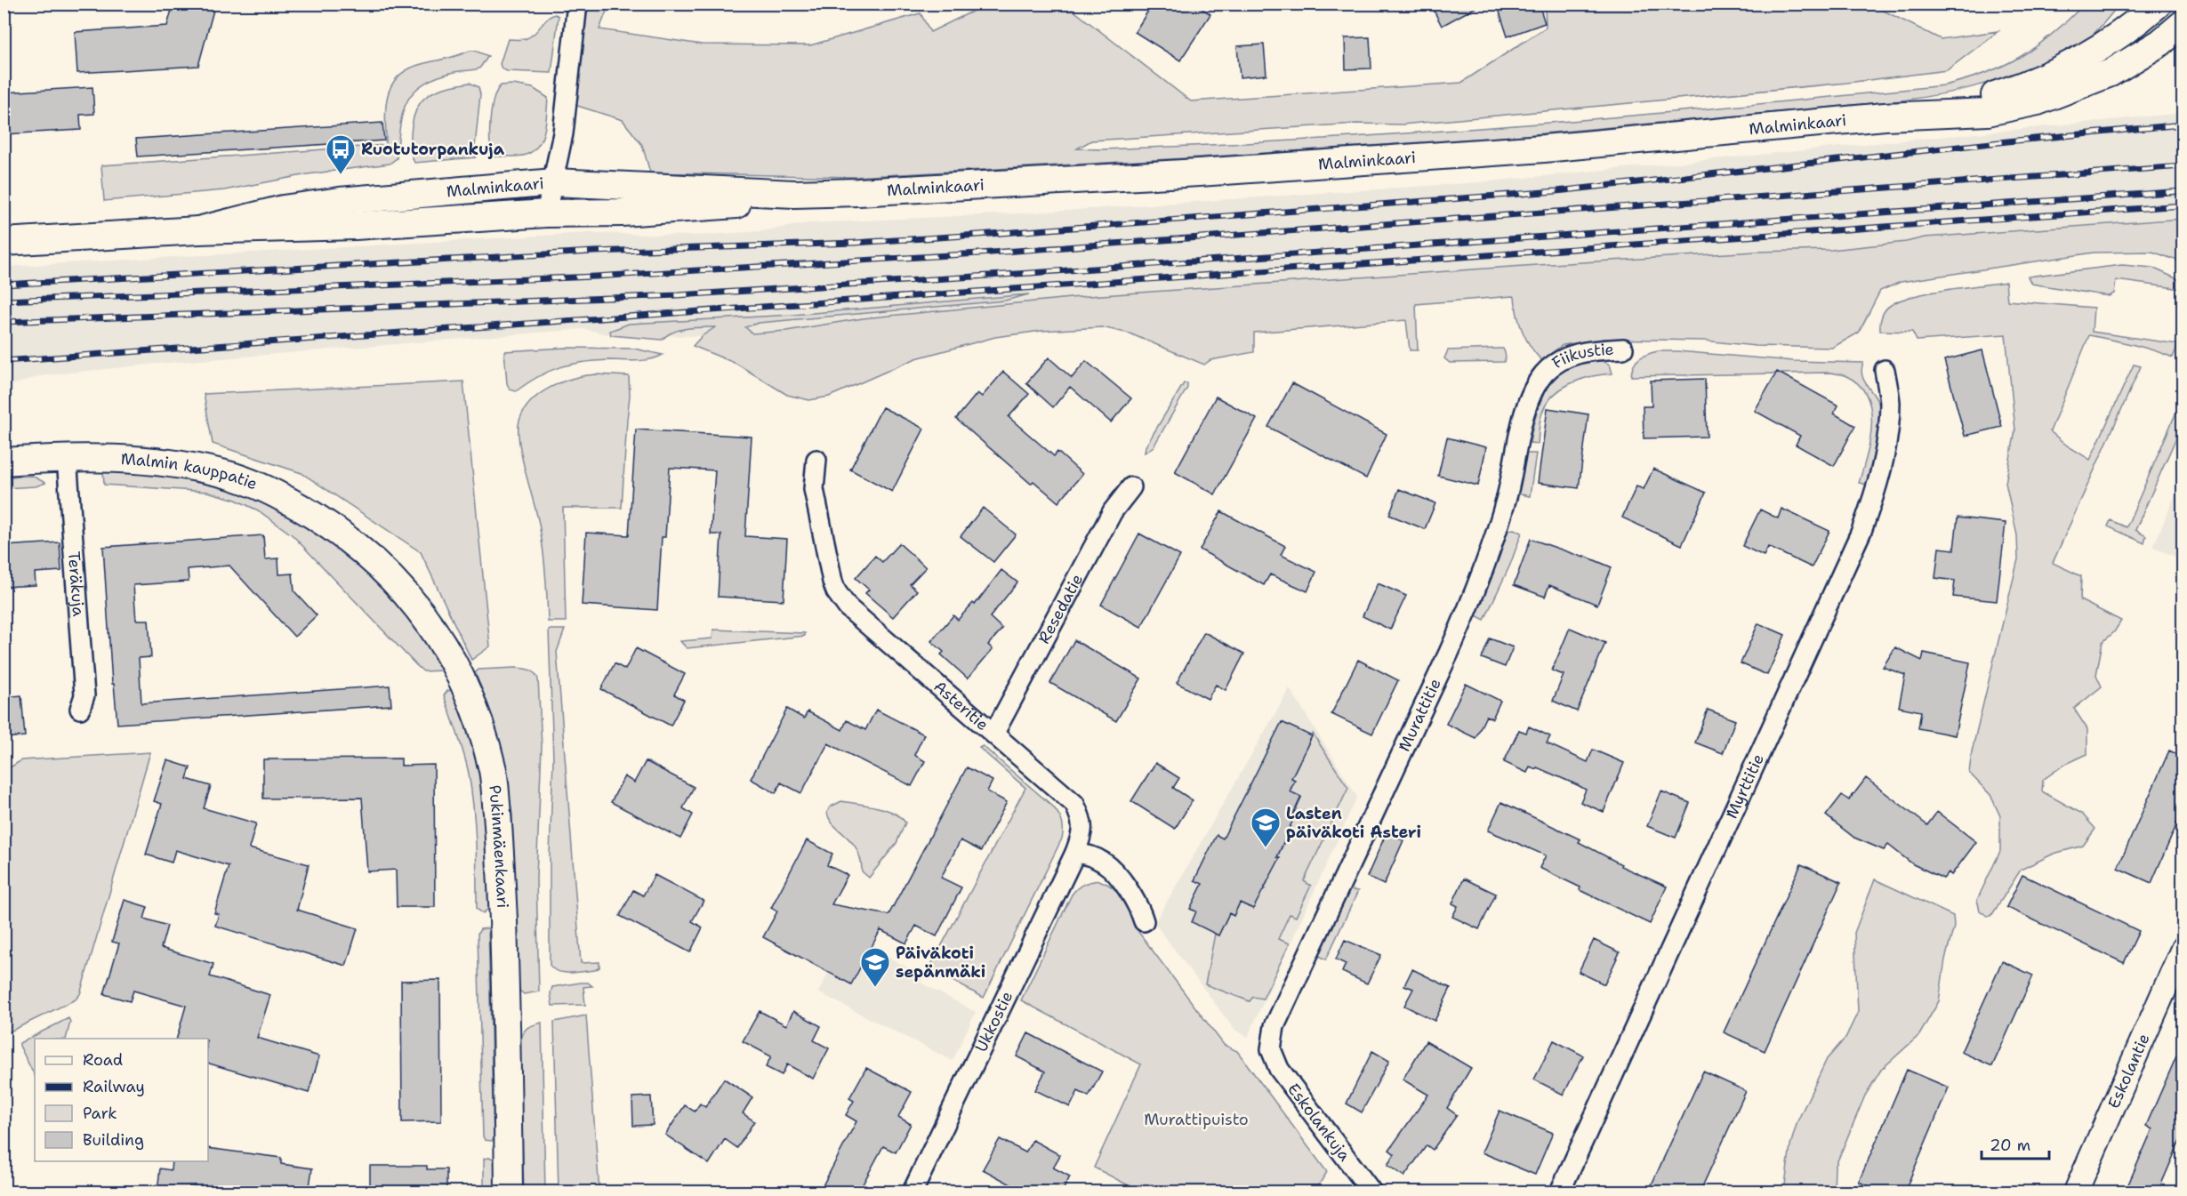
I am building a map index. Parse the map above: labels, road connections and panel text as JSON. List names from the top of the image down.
{
  "streets": {
    "main road": ["Malminkaari", "Malmin kauppatie", "Pukinmäenkaari"],
    "street": [
      "Fiikustie",
      "Teräkuja",
      "Resedatie",
      "Asteritie",
      "Murattitie",
      "Myrttitie",
      "Ukkostie",
      "Eskolantie",
      "Eskolankuja"
    ]
  },
  "crossings": [
    ["Fiikustie", "Murattitie"],
    ["Malmin kauppatie", "Teräkuja"],
    ["Malmin kauppatie", "Pukinmäenkaari"],
    ["Resedatie", "Asteritie"],
    ["Asteritie", "Ukkostie"],
    ["Murattitie", "Eskolankuja"]
  ],
  "parks": ["Murattipuisto"],
  "places": {
    "bus stop": ["Ruotutorpankuja"],
    "school or university": ["Lasten päiväkoti Asteri", "Päiväkoti sepänmäki"]
  },
  "legend": [
    "Road",
    "Railway",
    "Park",
    "Building"
  ],
  "scale_bar": "20 m"
}
